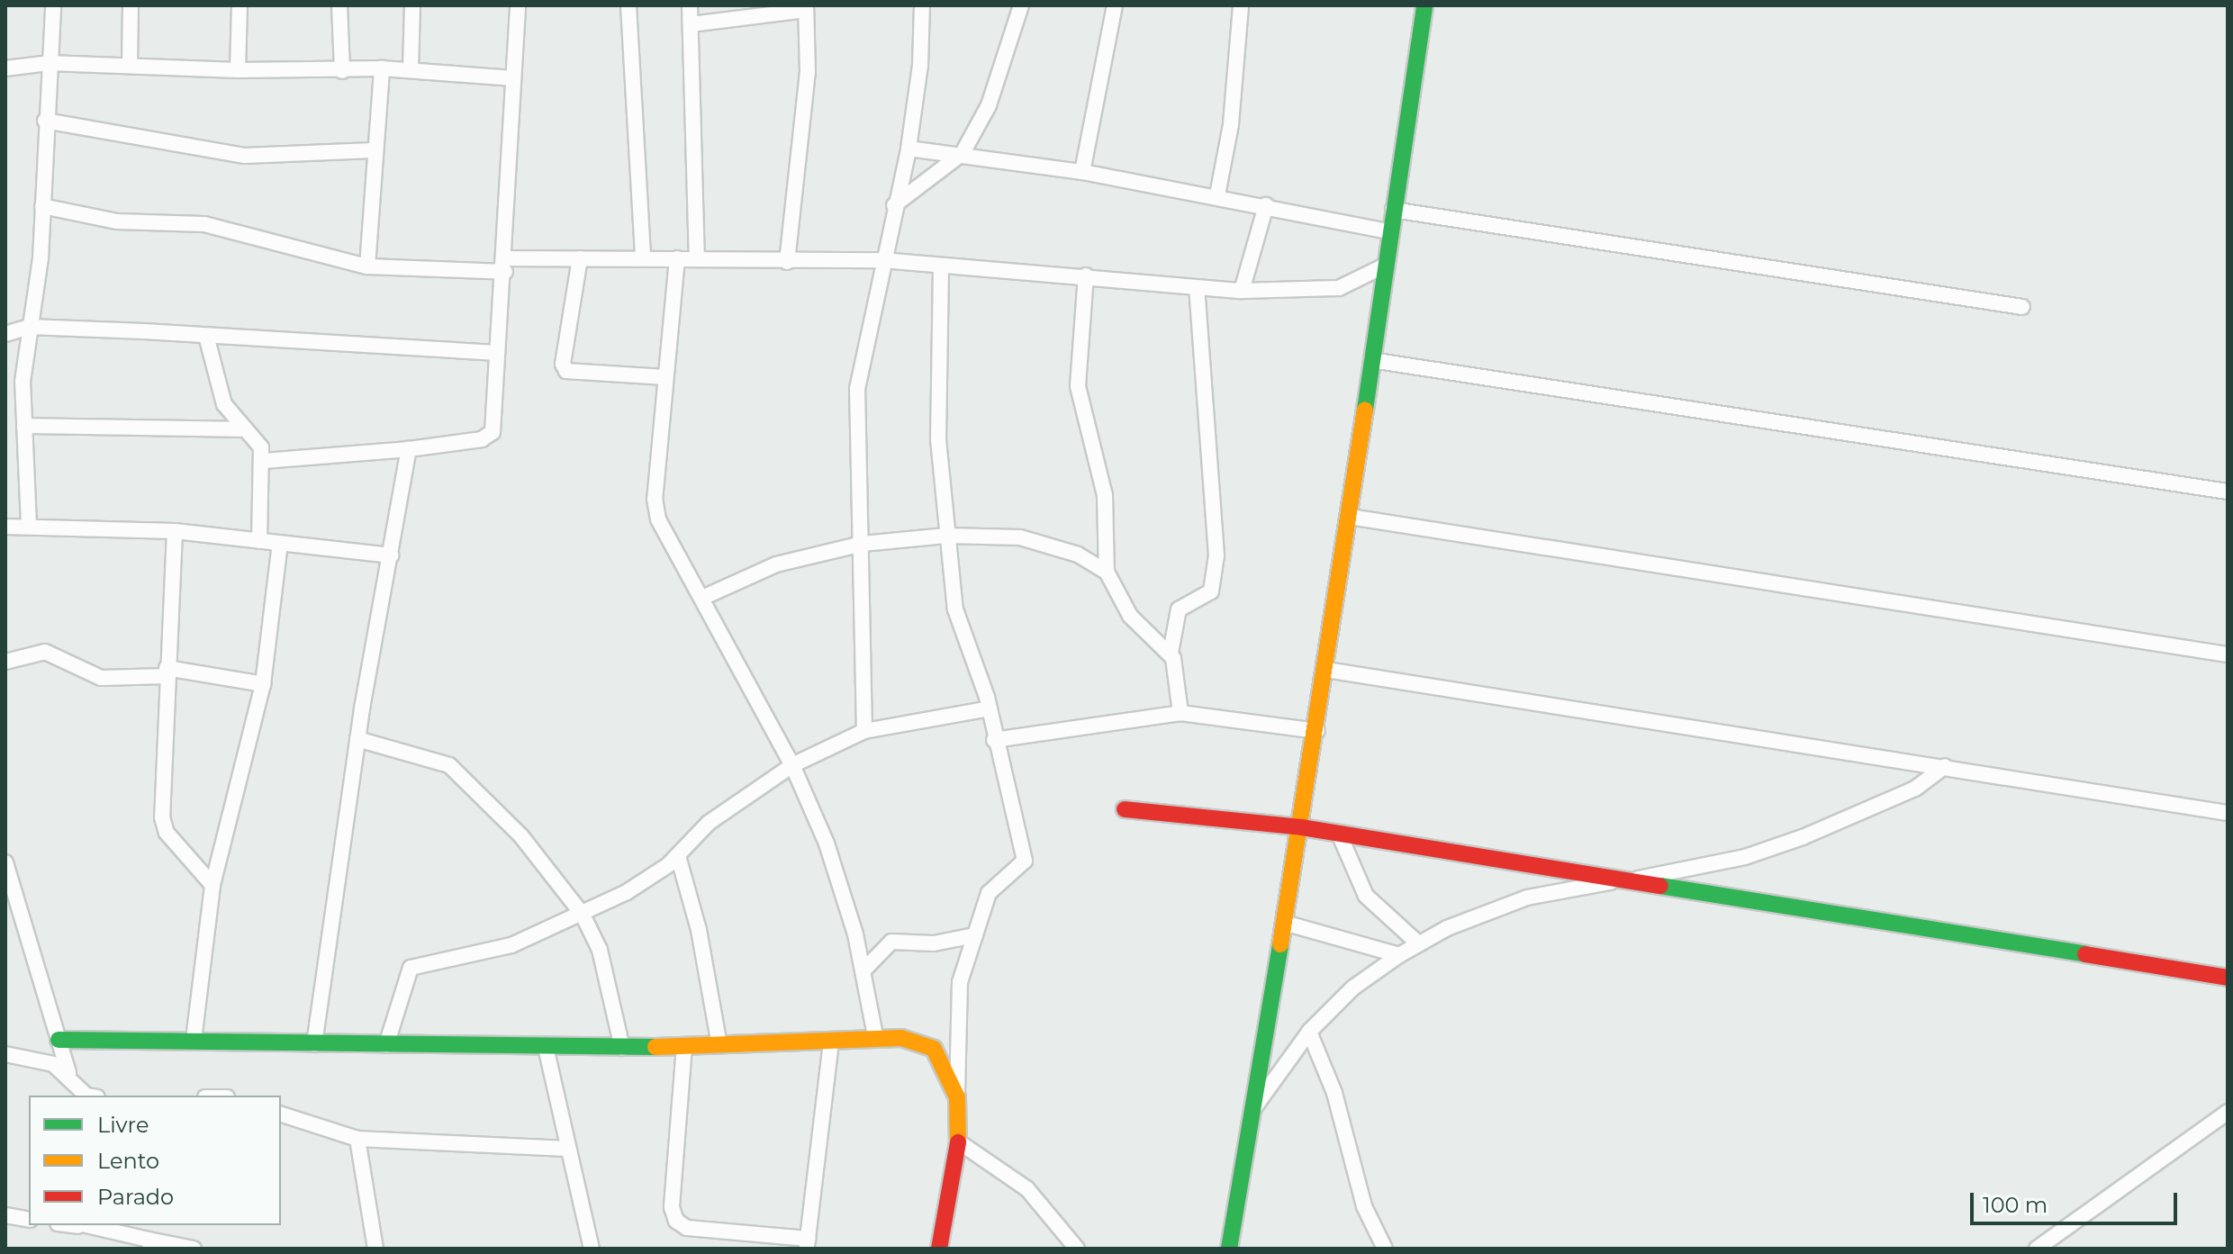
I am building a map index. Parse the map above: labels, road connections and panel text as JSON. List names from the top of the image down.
{
  "legend": ["Livre", "Lento", "Parado"],
  "scale_bar": "100 m"
}
